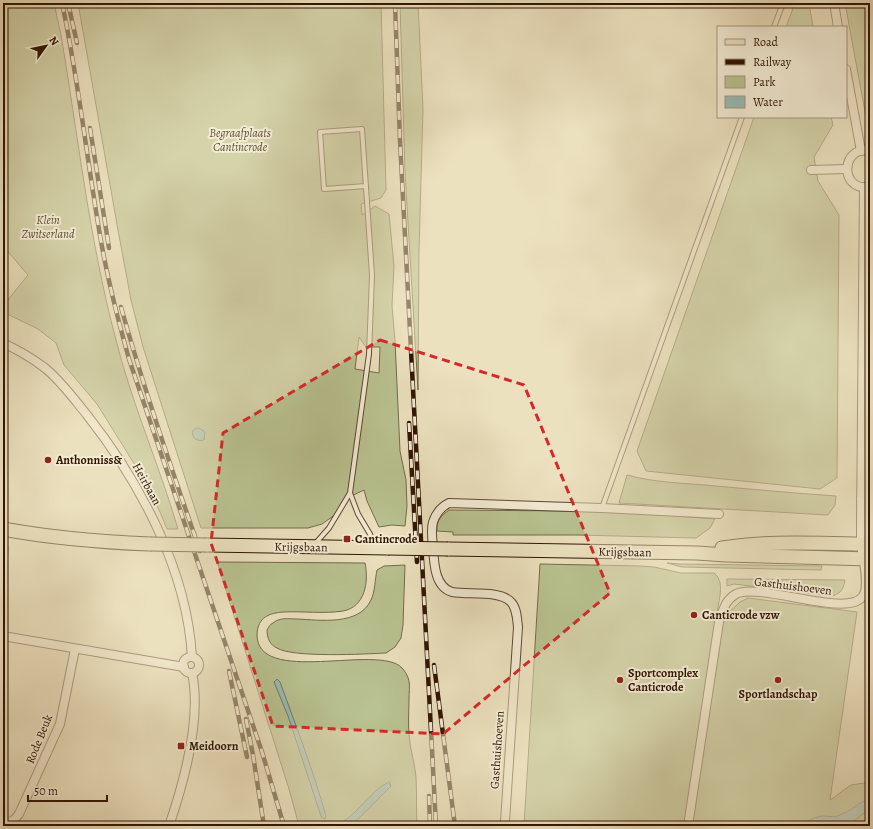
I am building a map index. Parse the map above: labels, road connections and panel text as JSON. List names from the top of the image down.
{
  "streets": {
    "main road": ["Krijgsbaan"],
    "street": ["Heirbaan", "Gasthuishoeven", "Rode Beuk"]
  },
  "crossings": [
    ["Krijgsbaan", "Gasthuishoeven"]
  ],
  "parks": ["Begraafplaats Cantincrode", "Klein Zwitserland"],
  "places": {
    "other": [
      "Anthonniss&",
      "Canticrode vzw",
      "Sportcomplex Canticrode",
      "Sportlandschap"
    ],
    "transit": ["Cantincrode", "Meidoorn"]
  },
  "legend": [
    "Road",
    "Railway",
    "Park",
    "Water"
  ],
  "scale_bar": "50 m",
  "north": "top right"
}
